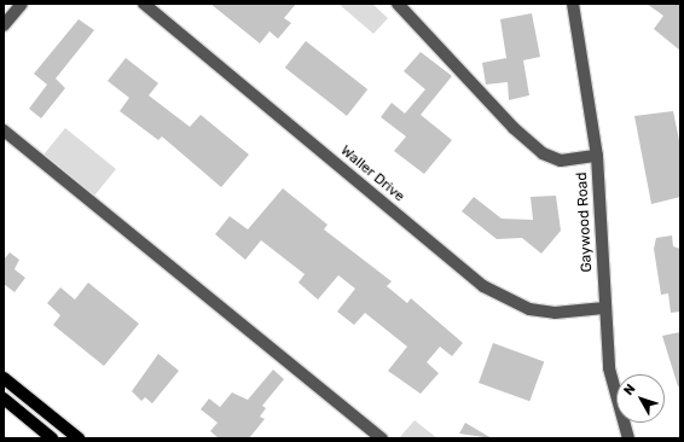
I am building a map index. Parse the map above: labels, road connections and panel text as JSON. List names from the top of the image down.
{
  "streets": {
    "street": ["Waller Drive", "Gaywood Road"]
  },
  "crossings": [
    ["Waller Drive", "Gaywood Road"]
  ],
  "north": "top left"
}
